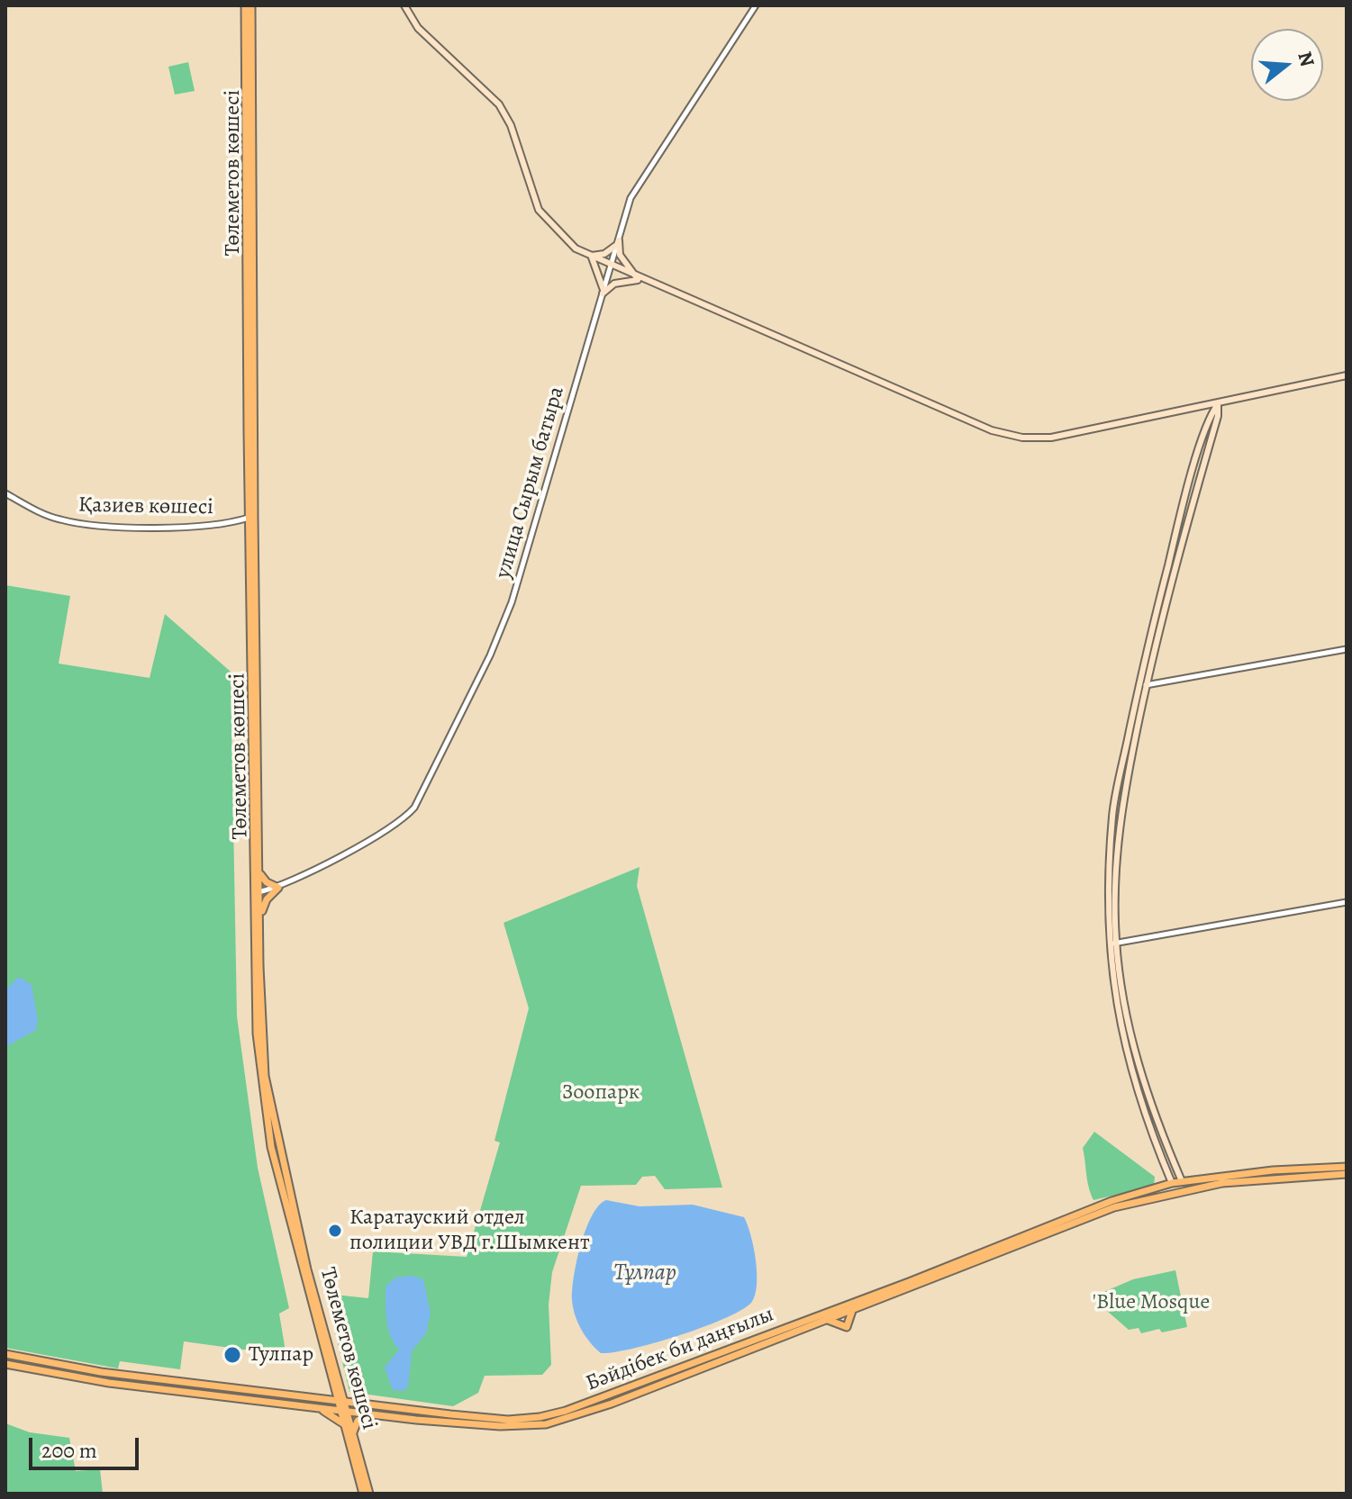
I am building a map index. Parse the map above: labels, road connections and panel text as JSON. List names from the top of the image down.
{
  "streets": {
    "main road": ["Төлеметов көшесі", "Бәйдібек би даңғылы"],
    "street": ["улица Сырым батыра", "Қазиев көшесі"]
  },
  "crossings": [
    ["Төлеметов көшесі", "улица Сырым батыра"],
    ["Төлеметов көшесі", "Қазиев көшесі"],
    ["Төлеметов көшесі", "Бәйдібек би даңғылы"]
  ],
  "water": ["Тұлпар"],
  "parks": ["Зоопарк", "'Blue Mosque"],
  "places": ["Каратауский отдел полиции УВД г.Шымкент", "Тулпар"],
  "scale_bar": "200 m",
  "north": "right"
}
